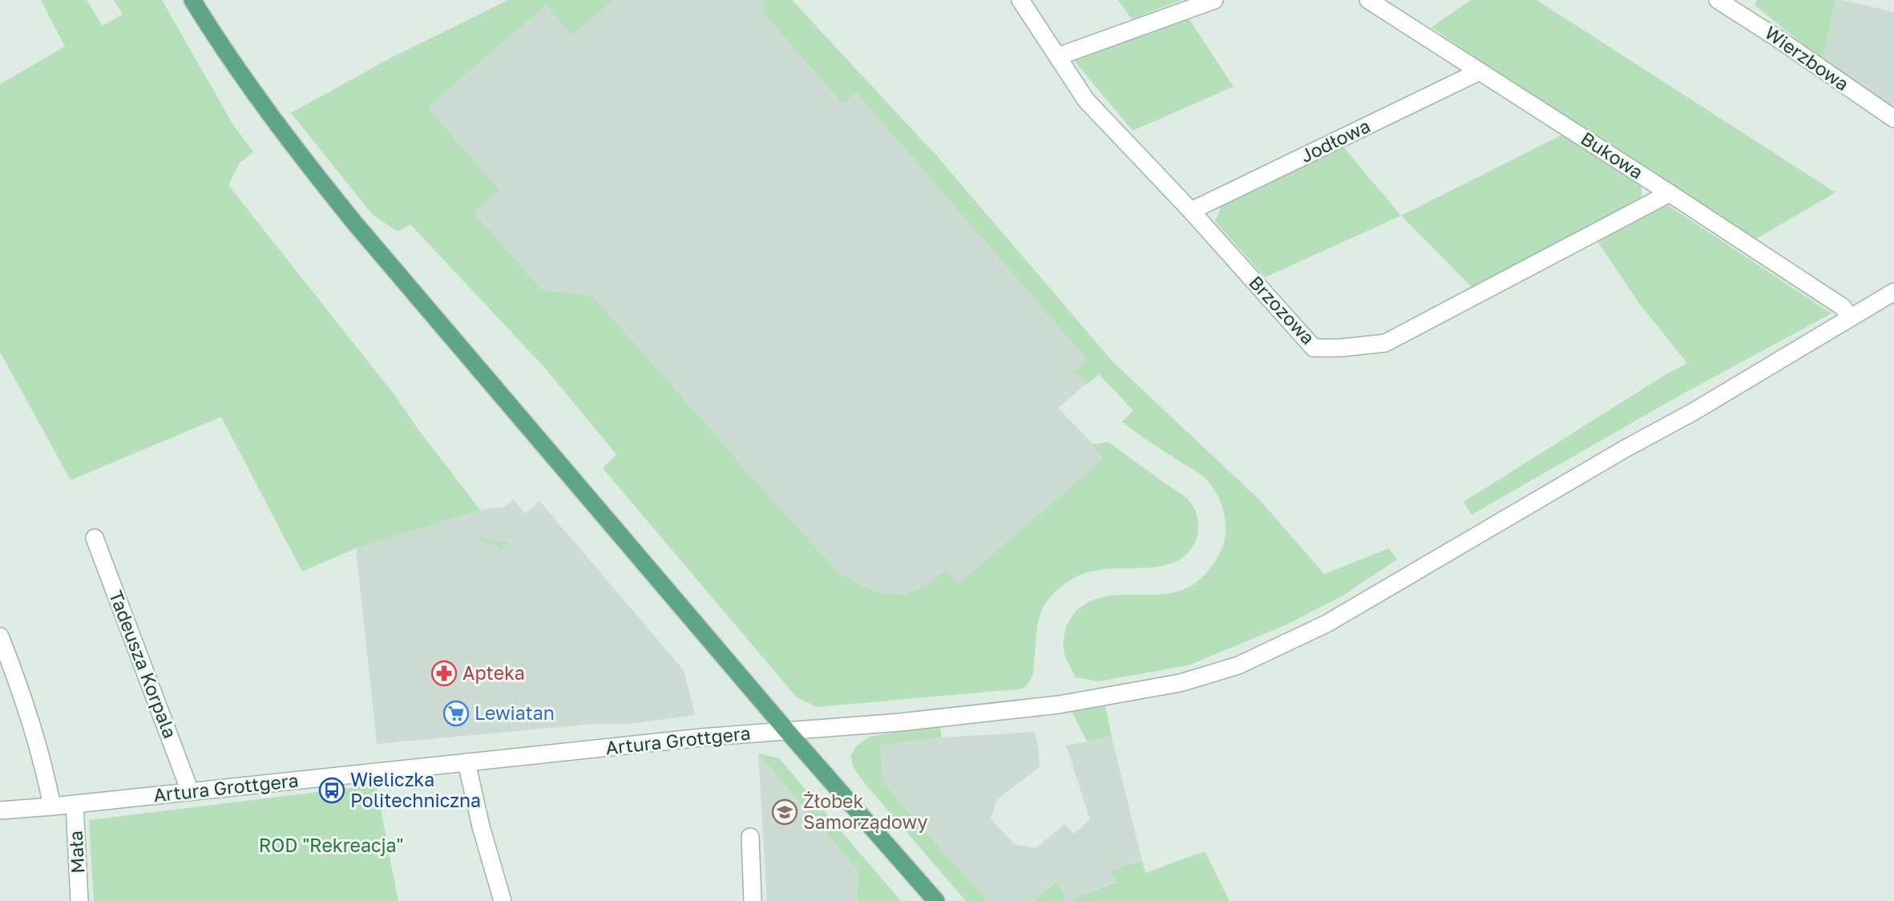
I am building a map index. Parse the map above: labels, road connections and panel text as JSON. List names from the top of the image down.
{
  "streets": {
    "street": [
      "Wierzbowa",
      "Jodłowa",
      "Bukowa",
      "Brzozowa",
      "Tadeusza Korpala",
      "Artura Grottgera",
      "Mała"
    ]
  },
  "crossings": [
    ["Jodłowa", "Bukowa"],
    ["Jodłowa", "Brzozowa"],
    ["Bukowa", "Brzozowa"],
    ["Bukowa", "Artura Grottgera"],
    ["Tadeusza Korpala", "Artura Grottgera"],
    ["Artura Grottgera", "Mała"]
  ],
  "parks": ["ROD \"Rekreacja\""],
  "places": {
    "pharmacy": ["Apteka"],
    "supermarket": ["Lewiatan"],
    "bus stop": ["Wieliczka Politechniczna"],
    "school or university": ["Żłobek Samorządowy"]
  }
}
